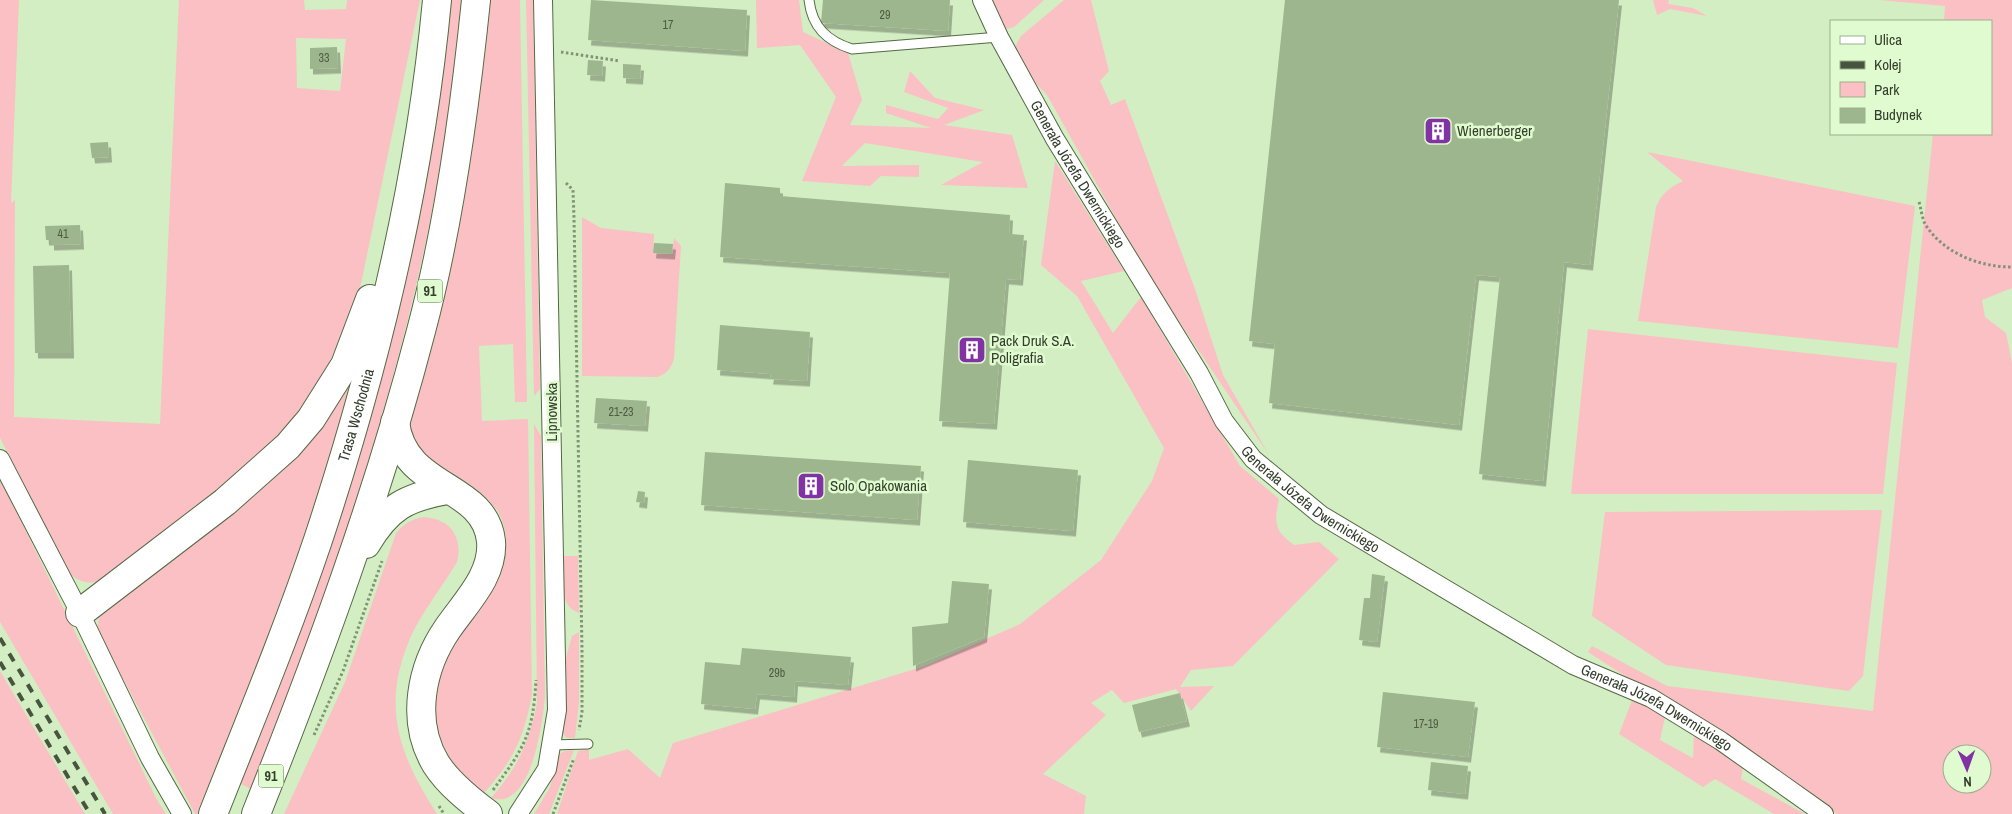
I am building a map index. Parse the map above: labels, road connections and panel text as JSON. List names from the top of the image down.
{
  "streets": {
    "main road": ["91", "Trasa Wschodnia"],
    "street": ["Generała Józefa Dwernickiego", "Lipnowska"]
  },
  "places": {
    "building": ["Wienerberger", "Pack Druk S.A. Poligrafia", "Solo Opakowania"]
  },
  "house_numbers": [
    "29",
    "17",
    "33",
    "41",
    "21-23",
    "29b",
    "17-19"
  ],
  "legend": [
    "Ulica",
    "Kolej",
    "Park",
    "Budynek"
  ],
  "north": "bottom"
}
